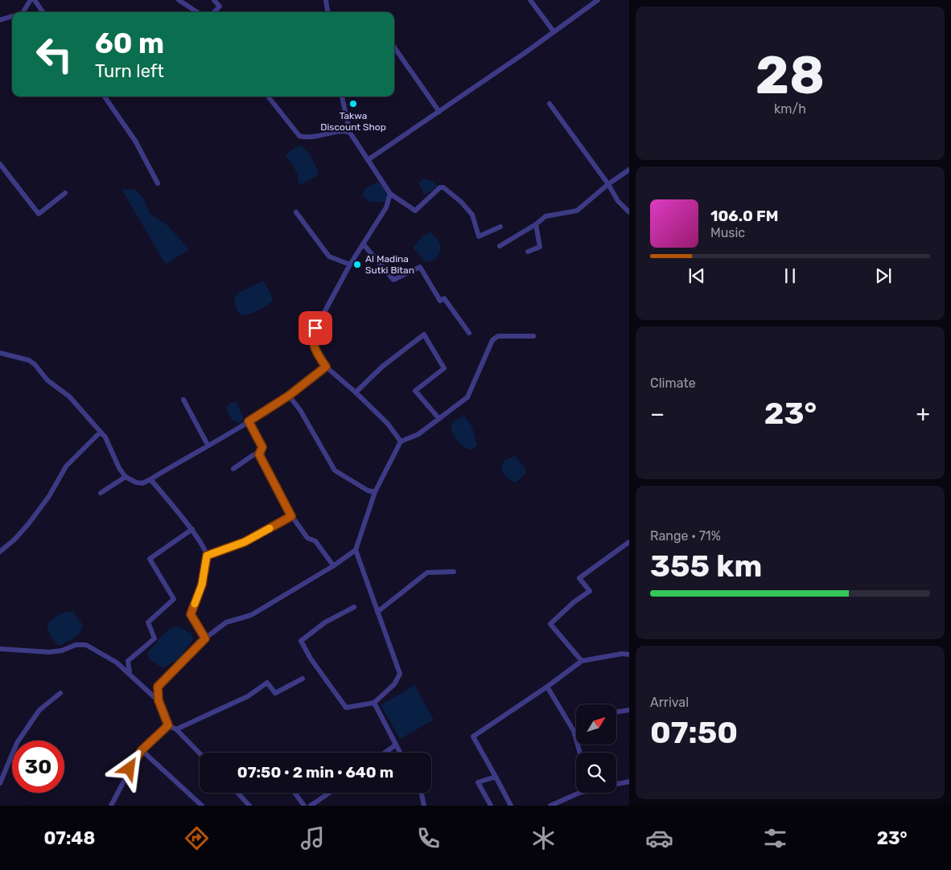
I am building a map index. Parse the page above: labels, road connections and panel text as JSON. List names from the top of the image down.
{
  "places": ["Takwa Discount Shop", "Al Madina Sutki Bitan"],
  "north": "top right",
  "page": {
    "tile": [
      ["28", "km/h"],
      "Climate",
      ["Range · 71%", "355 km"],
      ["Arrival", "07:50"]
    ],
    "turn": ["60 m", "Turn left"],
    "song": ["106.0 FM", "Music"],
    "heat": ["−", "23°", "+"],
    "limit": "30",
    "trip": "07:50 · 2 min · 640 m",
    "tabs": ["07:48", "23°"]
  }
}
